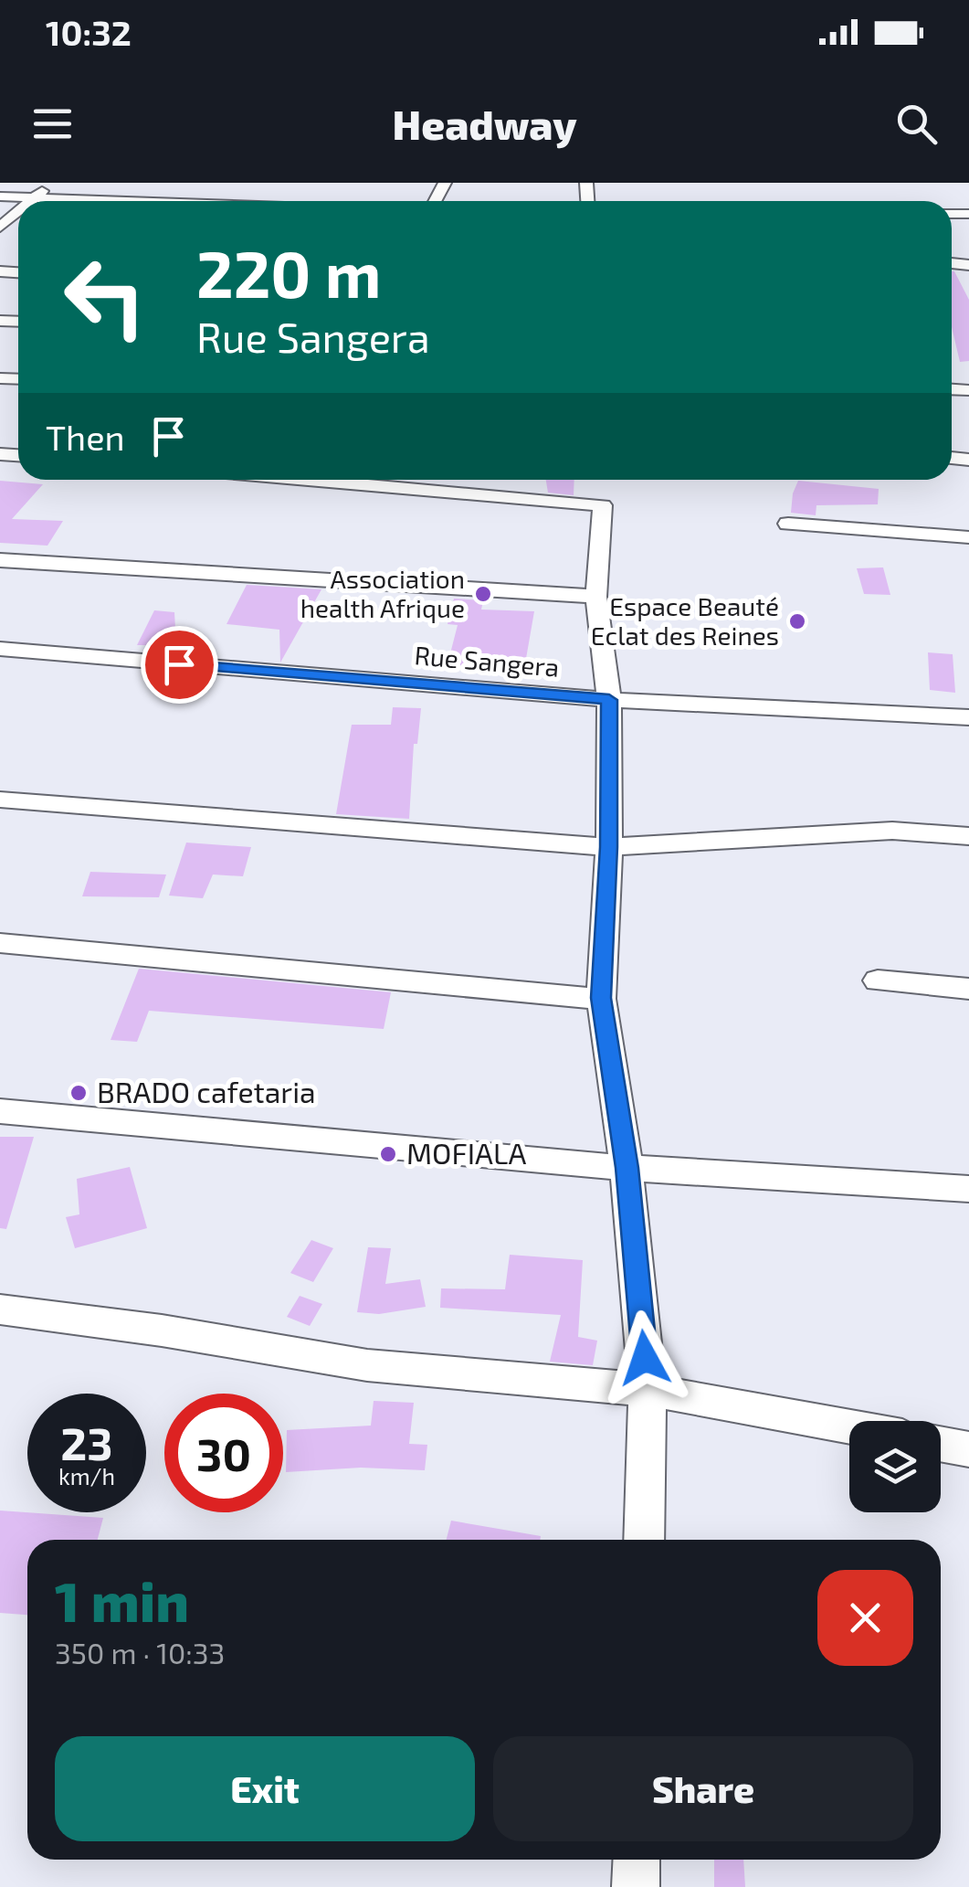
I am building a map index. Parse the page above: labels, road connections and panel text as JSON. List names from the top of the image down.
{
  "streets": {
    "street": ["Rue Sangera"]
  },
  "places": [
    "Association health Afrique",
    "Espace Beauté Eclat des Reines",
    "BRADO cafetaria",
    "MOFIALA"
  ],
  "page": {
    "status": "10:32",
    "header": "Headway",
    "turn": ["220 m", "Rue Sangera"],
    "then": "Then",
    "speed": "23 km/h",
    "limit": "30",
    "heading": ["1 min", "350 m · 10:33"],
    "buttons": ["Exit", "Share"]
  }
}
